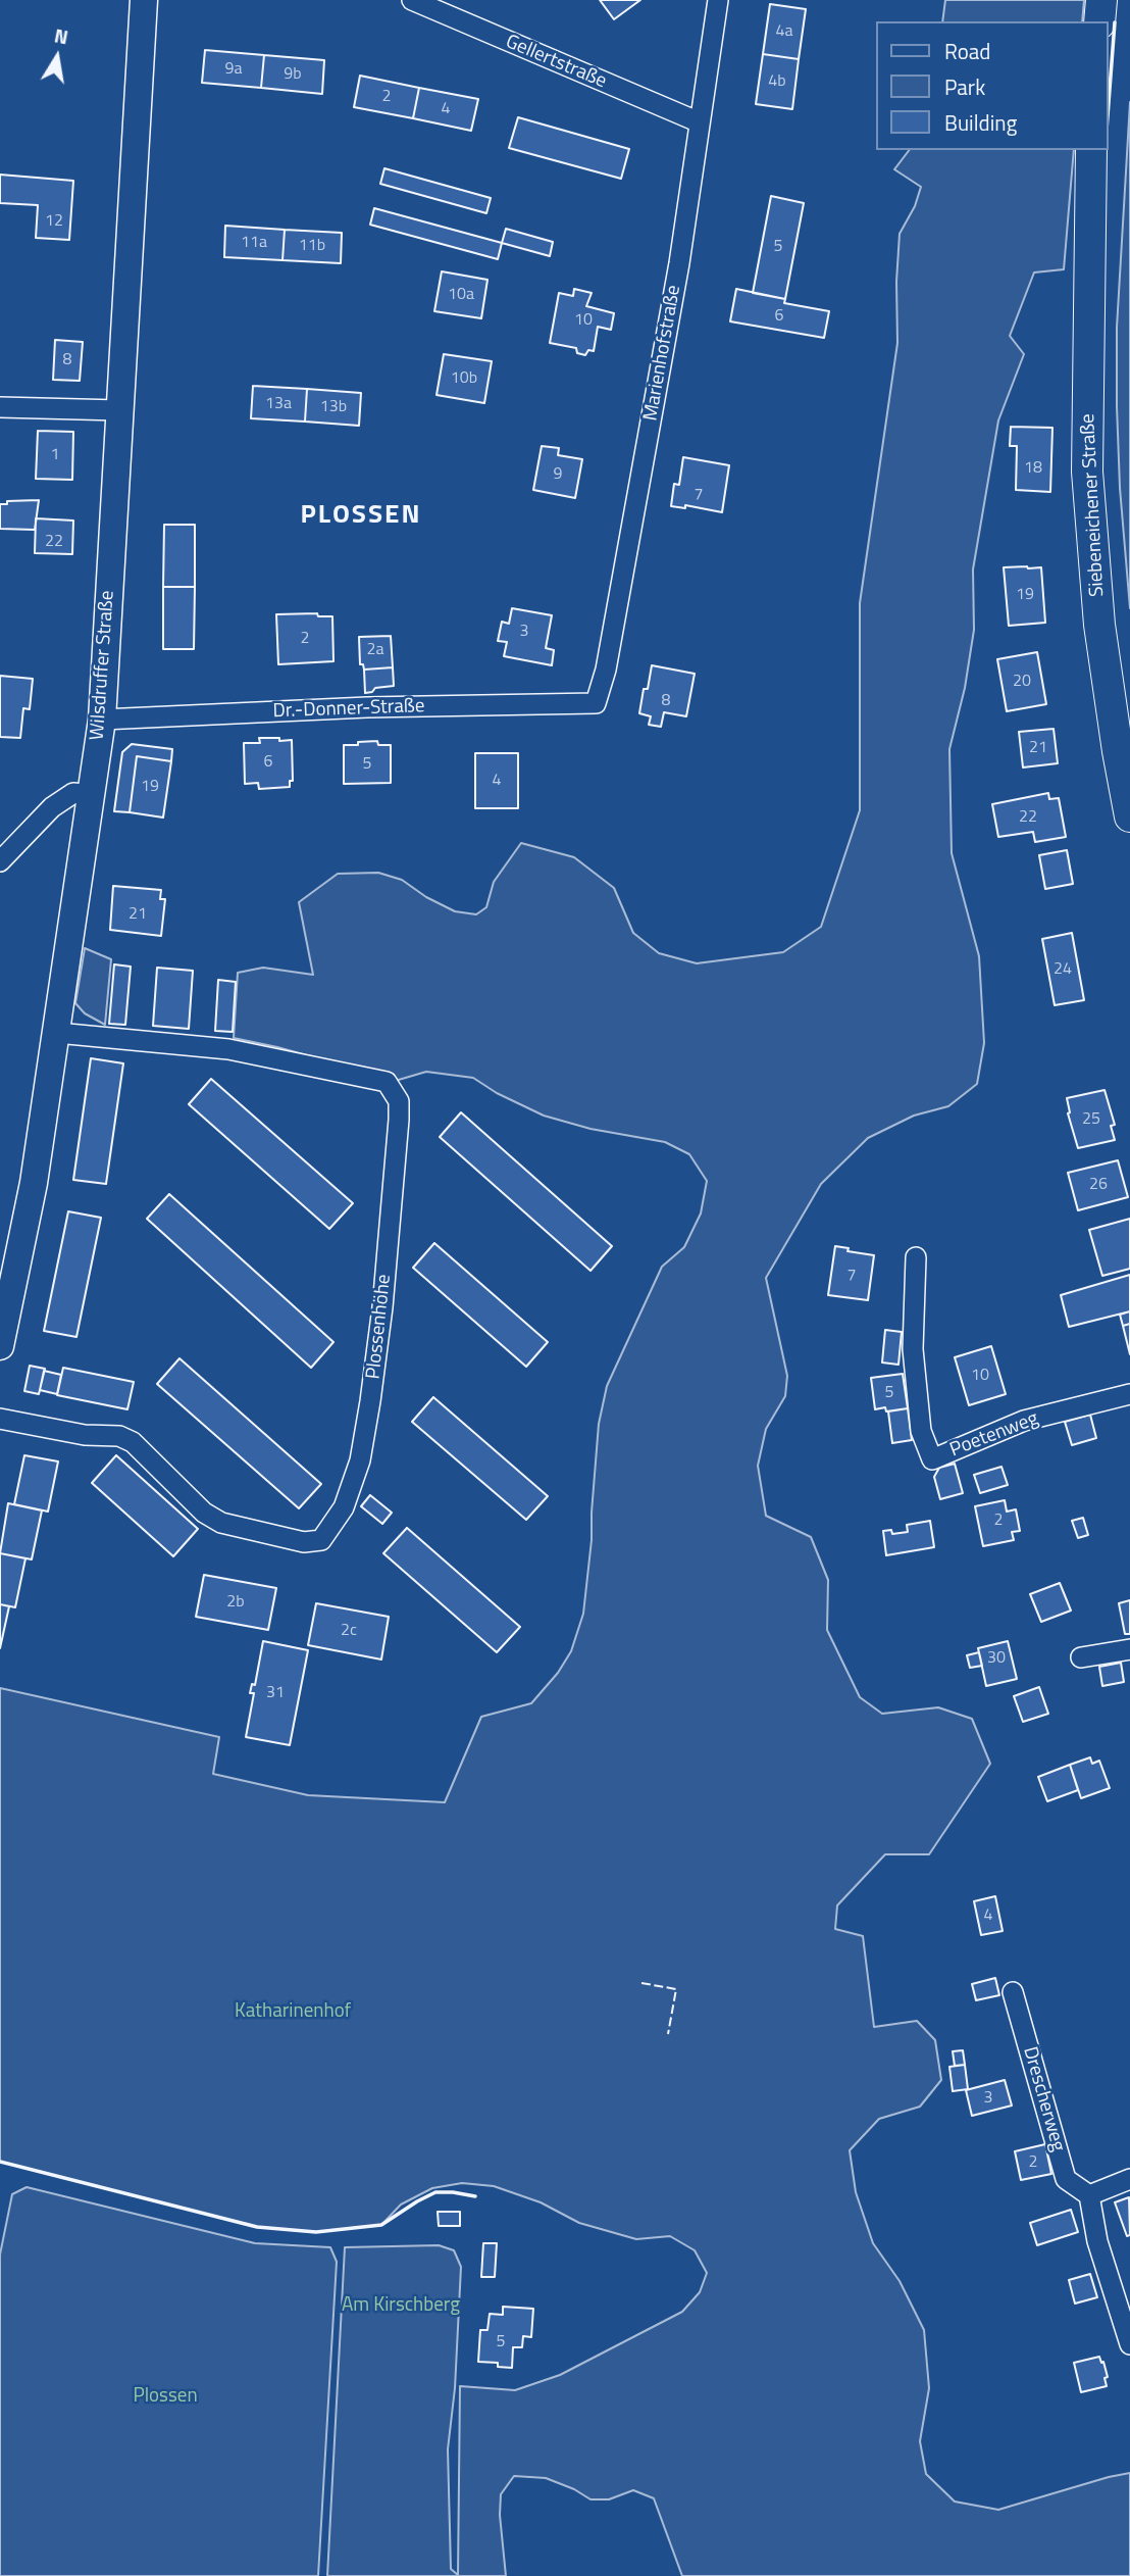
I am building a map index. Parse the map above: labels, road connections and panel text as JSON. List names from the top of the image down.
{
  "streets": {
    "main road": ["Siebeneichener Straße", "Wilsdruffer Straße"],
    "street": [
      "Gellertstraße",
      "Marienhofstraße",
      "Dr.-Donner-Straße",
      "Plossenhöhe",
      "Poetenweg",
      "Drescherweg"
    ]
  },
  "crossings": [
    ["Gellertstraße", "Marienhofstraße"],
    ["Marienhofstraße", "Dr.-Donner-Straße"],
    ["Wilsdruffer Straße", "Dr.-Donner-Straße"],
    ["Wilsdruffer Straße", "Plossenhöhe"]
  ],
  "districts": ["PLOSSEN"],
  "parks": ["Katharinenhof", "Am Kirschberg", "Plossen"],
  "house_numbers": [
    "4a",
    "9a",
    "9b",
    "4b",
    "2",
    "4",
    "12",
    "11a",
    "11b",
    "5",
    "10a",
    "6",
    "10",
    "8",
    "10b",
    "13a",
    "13b",
    "1",
    "18",
    "9",
    "7",
    "22",
    "19",
    "3",
    "2",
    "2a",
    "20",
    "8",
    "21",
    "6",
    "5",
    "4",
    "19",
    "22",
    "21",
    "24",
    "25",
    "26",
    "7",
    "10",
    "5",
    "2",
    "2b",
    "2c",
    "30",
    "31",
    "4",
    "3",
    "2",
    "5"
  ],
  "legend": ["Road", "Park", "Building"],
  "north": "top"
}
